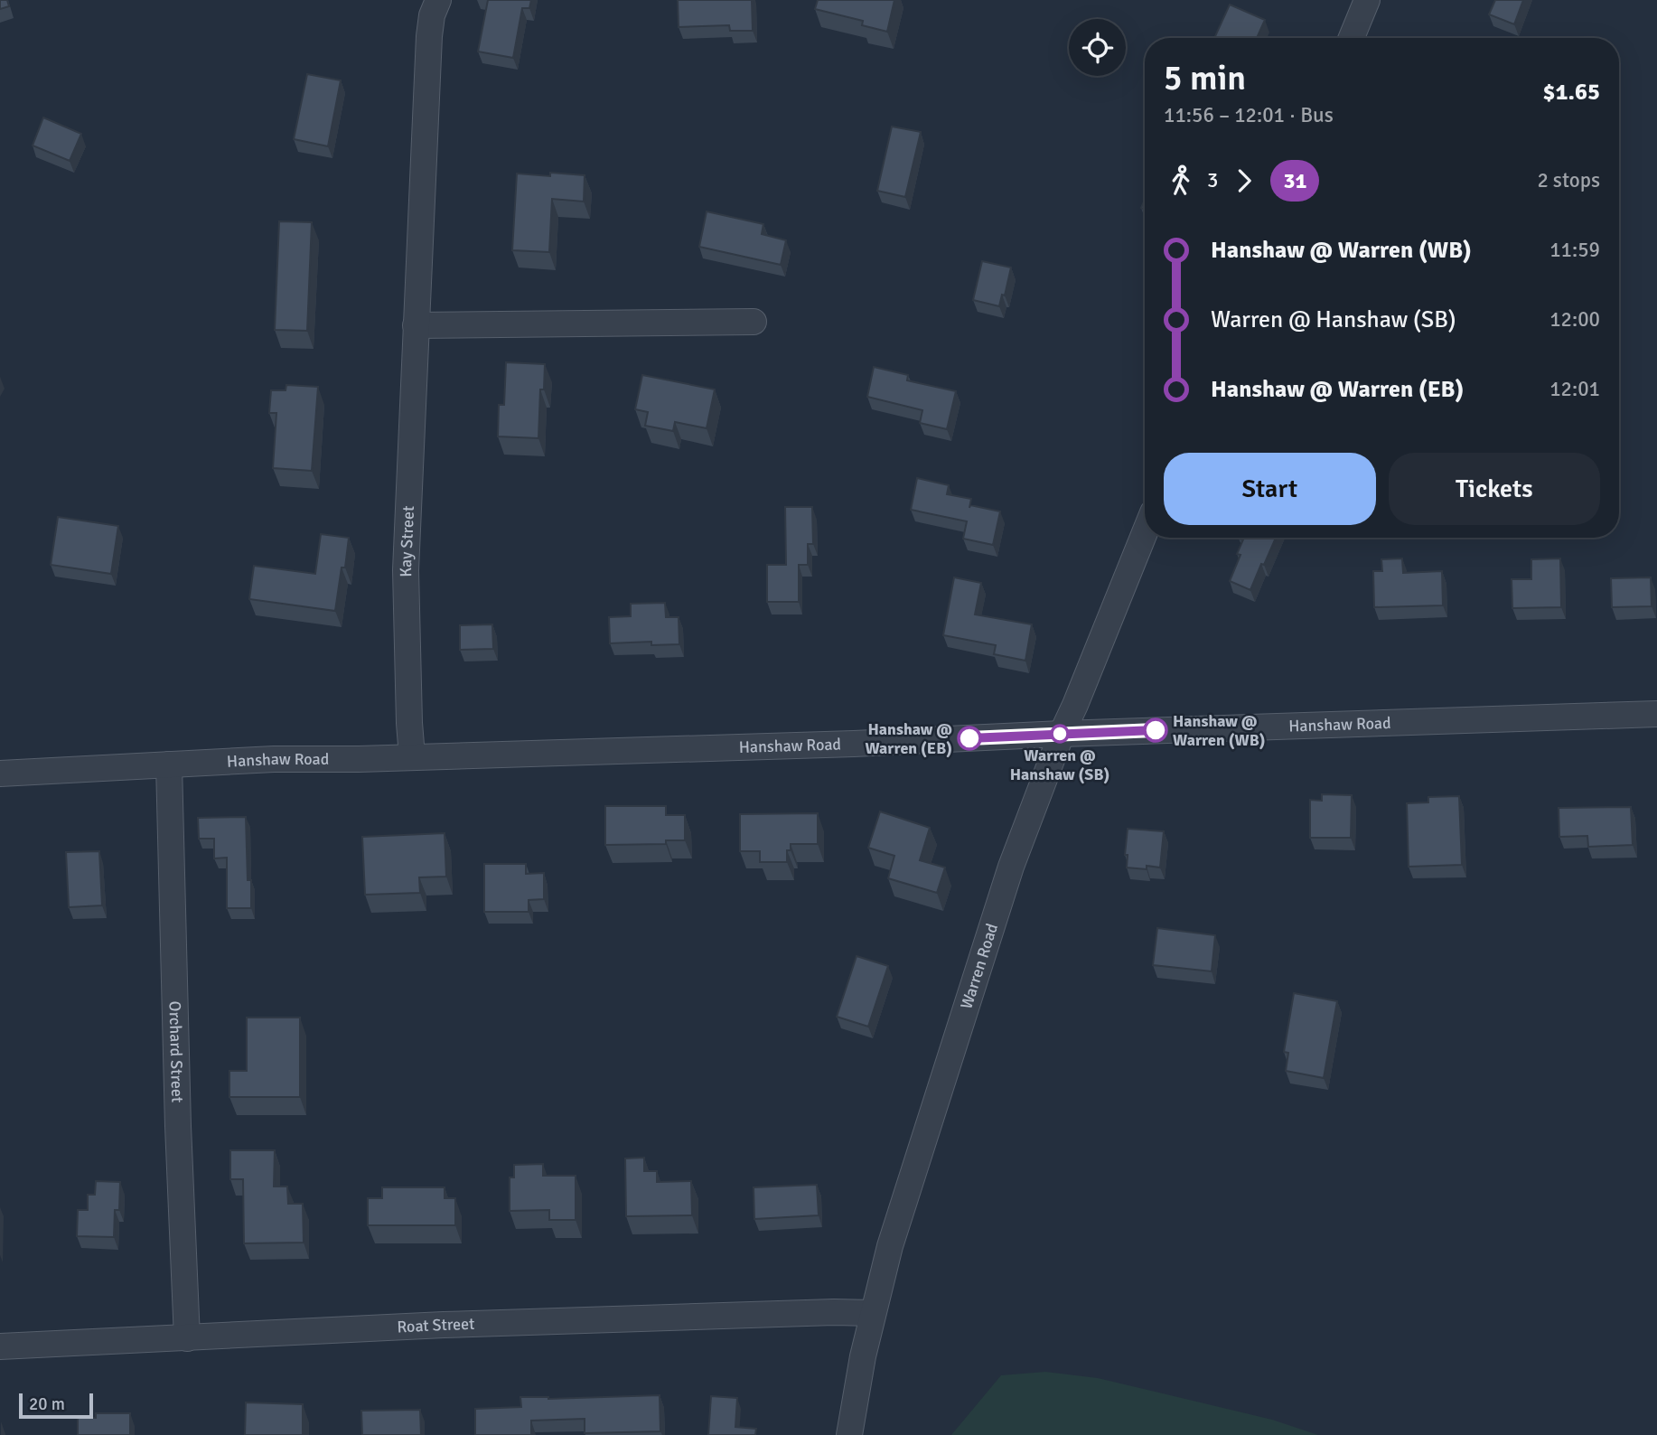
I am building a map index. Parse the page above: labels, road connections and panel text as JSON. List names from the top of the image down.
{
  "streets": {
    "street": [
      "Kay Street",
      "Hanshaw Road",
      "Warren Road",
      "Orchard Street",
      "Roat Street"
    ]
  },
  "crossings": [
    ["Kay Street", "Hanshaw Road"],
    ["Hanshaw Road", "Warren Road"],
    ["Hanshaw Road", "Orchard Street"],
    ["Warren Road", "Roat Street"],
    ["Orchard Street", "Roat Street"]
  ],
  "places": ["Hanshaw @ Warren (WB)", "Warren @ Hanshaw (SB)", "Hanshaw @ Warren (EB)"],
  "lines": ["bus line 31"],
  "scale_bar": "20 m",
  "page": {
    "heading": ["5 min", "11:56 – 12:01 · Bus", "$1.65"],
    "legs": ["3", "31", "2 stops"],
    "list": [
      {
        "name": "Hanshaw @ Warren (WB)",
        "value": "11:59"
      },
      {
        "name": "Warren @ Hanshaw (SB)",
        "value": "12:00"
      },
      {
        "name": "Hanshaw @ Warren (EB)",
        "value": "12:01"
      }
    ],
    "buttons": ["Start", "Tickets"],
    "scale": "20 m"
  }
}
